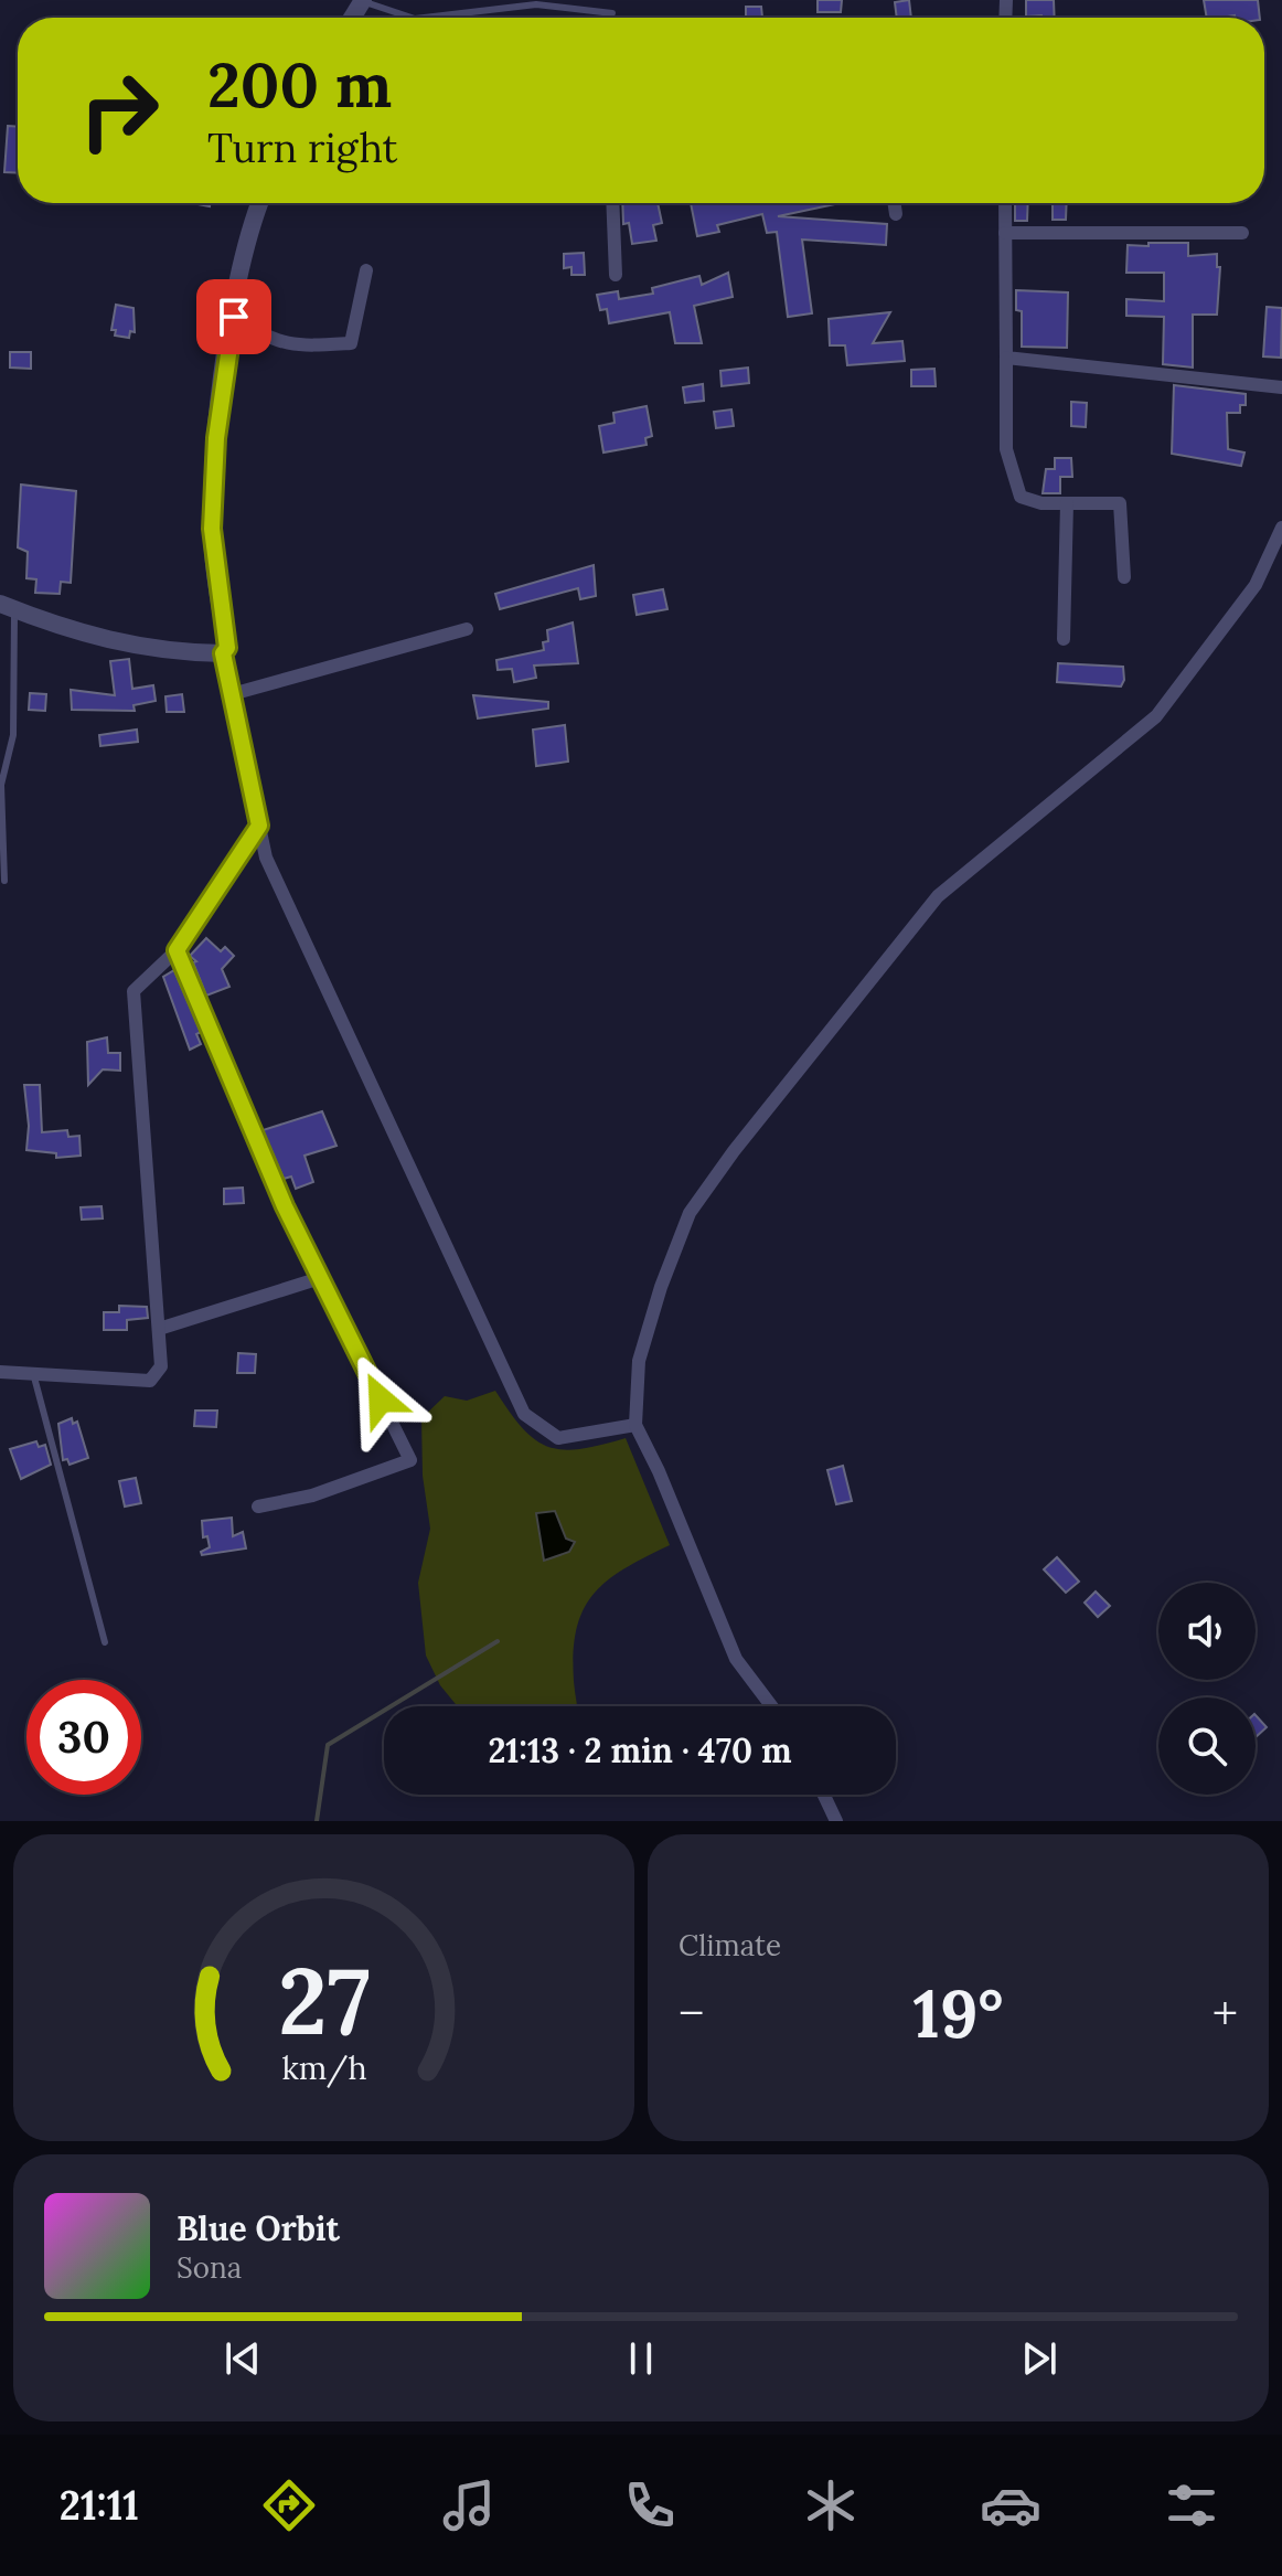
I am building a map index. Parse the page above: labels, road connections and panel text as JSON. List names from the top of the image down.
{
  "page": {
    "turn": ["200 m", "Turn right"],
    "limit": "30",
    "trip": "21:13 · 2 min · 470 m",
    "tile": "Climate",
    "heat": ["−", "19°", "+"],
    "song": ["Blue Orbit", "Sona"],
    "tabs": "21:11",
    "gauge": ["27", "km/h"]
  }
}
